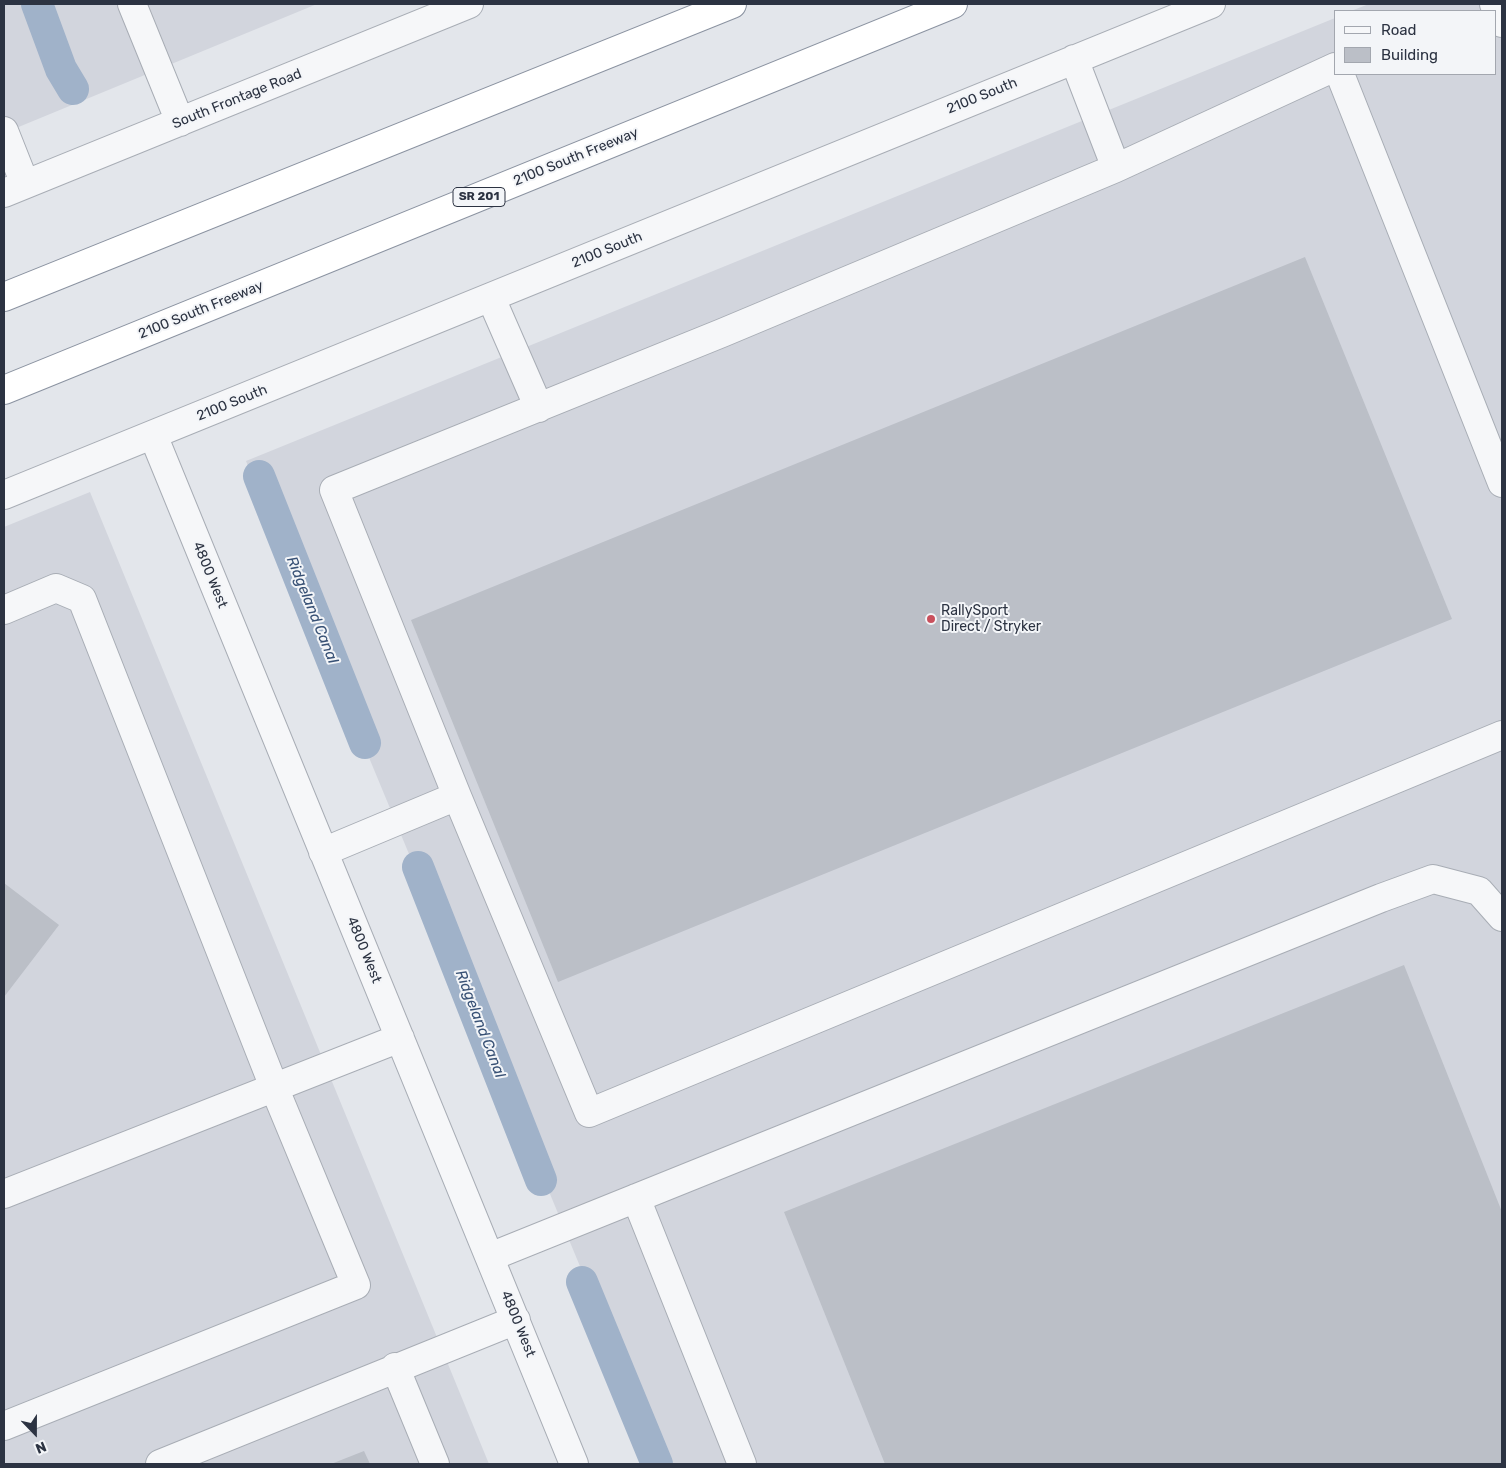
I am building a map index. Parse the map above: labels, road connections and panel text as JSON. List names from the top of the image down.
{
  "streets": {
    "highway": ["2100 South Freeway", "SR 201"],
    "street": ["2100 South", "South Frontage Road", "4800 West"]
  },
  "crossings": [
    ["2100 South", "4800 West"]
  ],
  "water": ["Ridgeland Canal"],
  "places": ["RallySport Direct / Stryker"],
  "legend": ["Road", "Building"],
  "north": "bottom"
}
